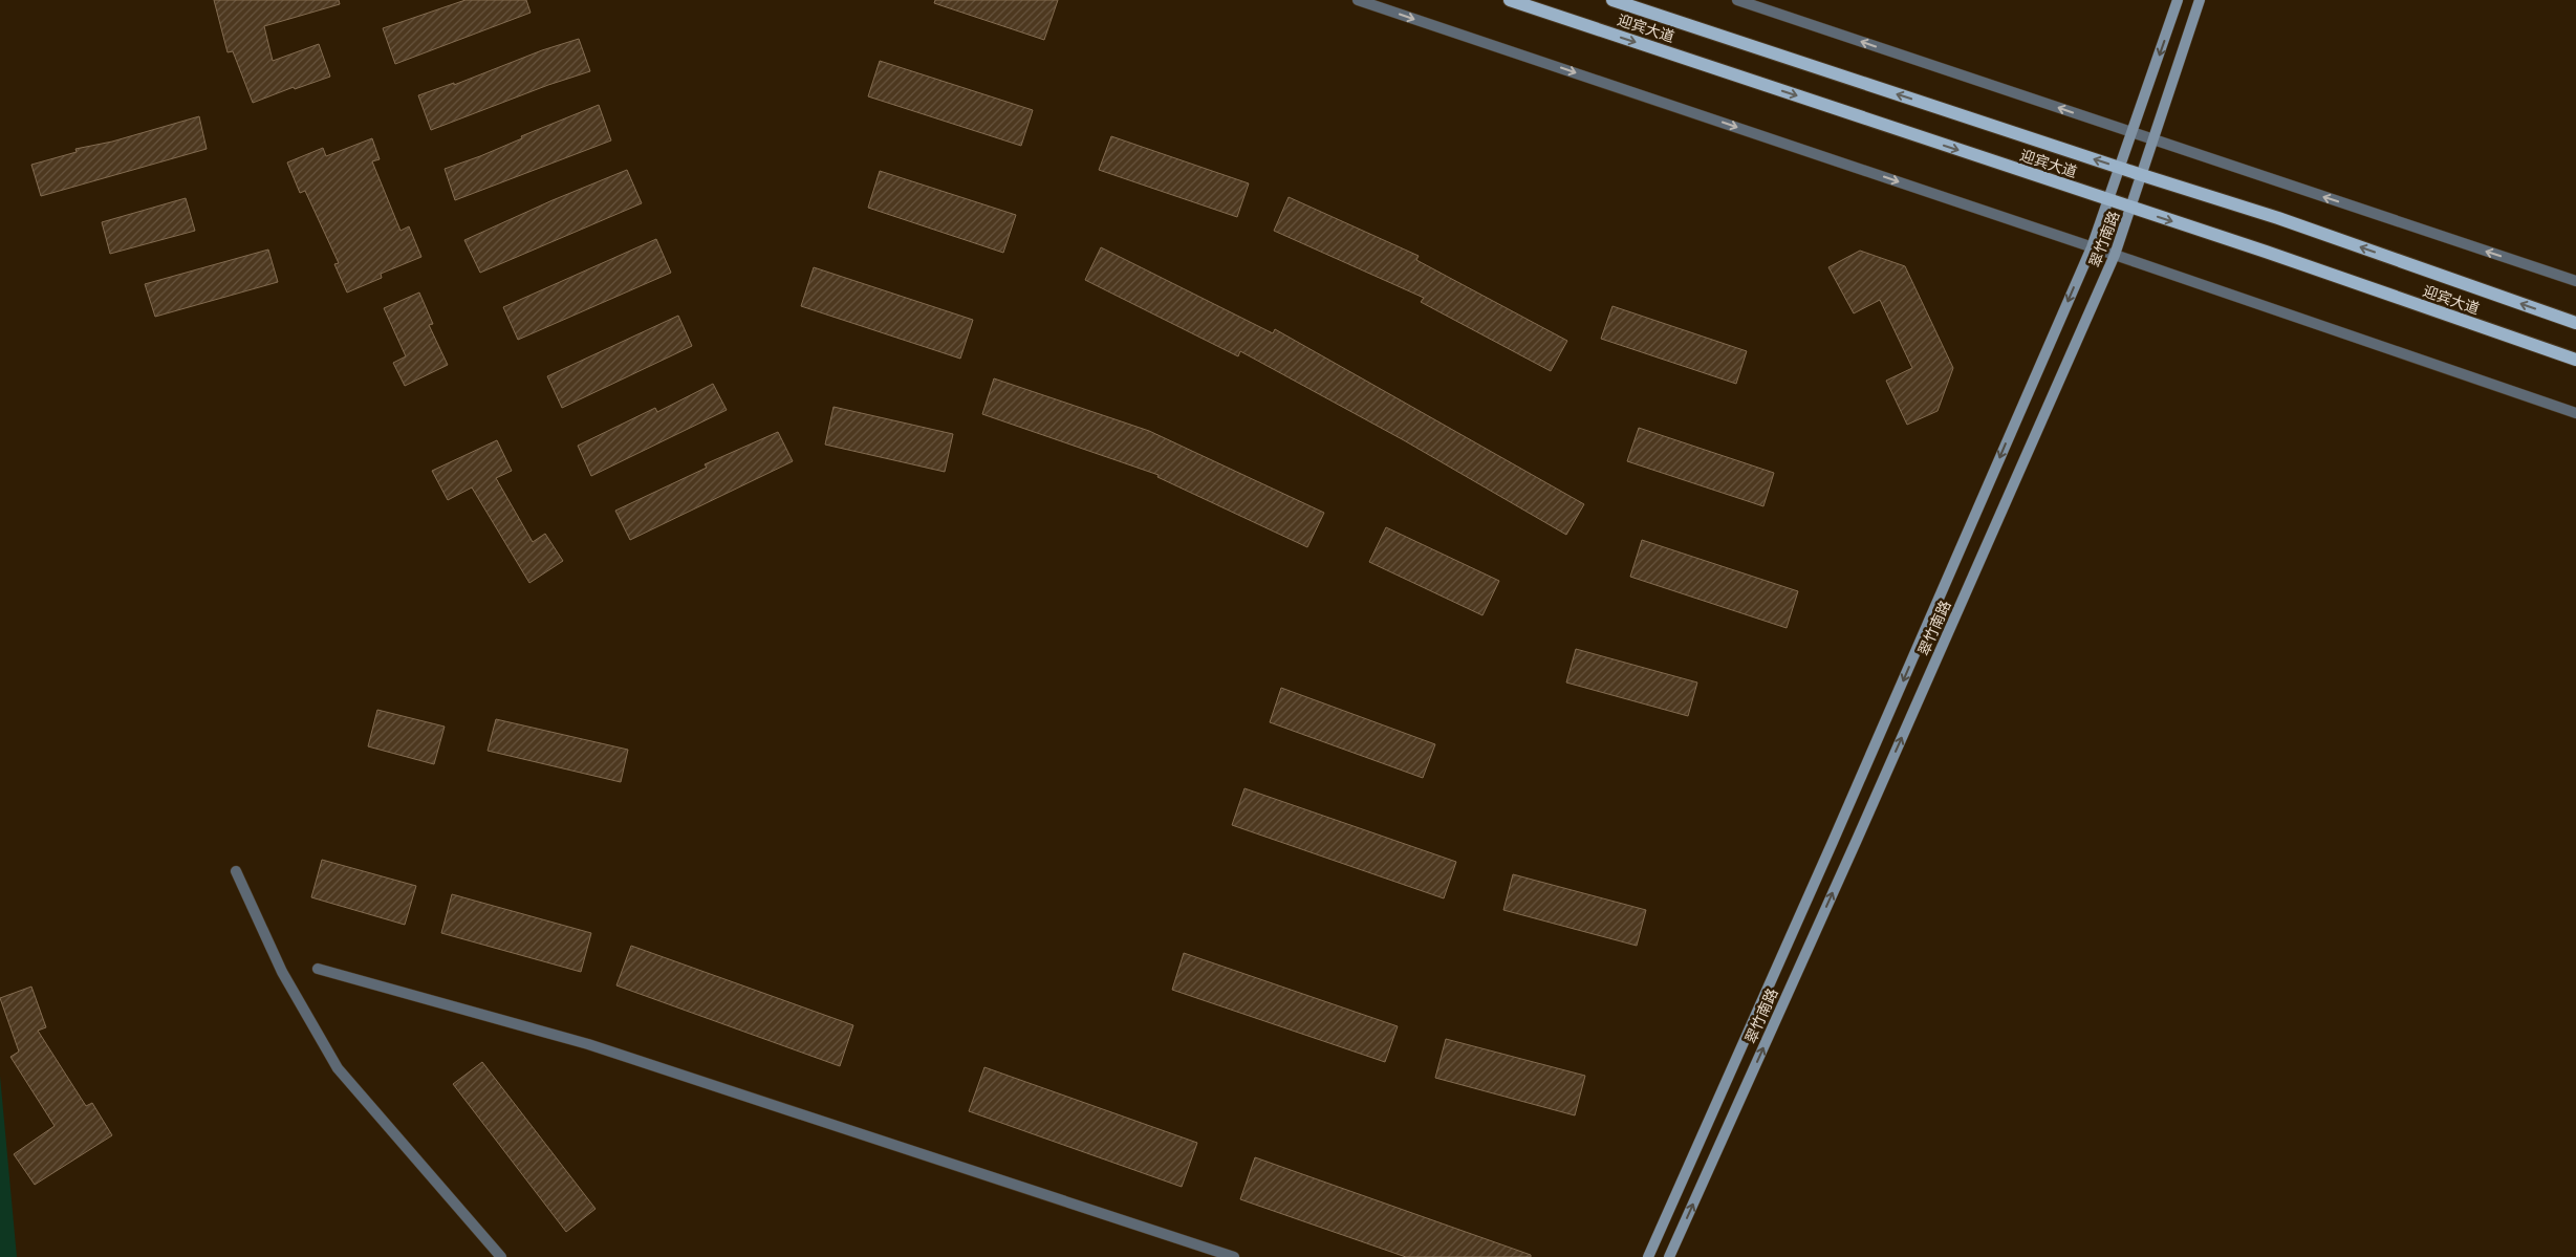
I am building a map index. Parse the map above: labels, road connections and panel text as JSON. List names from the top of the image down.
{
  "streets": {
    "main road": ["迎宾大道", "翠竹南路"]
  },
  "crossings": [
    ["迎宾大道", "翠竹南路"]
  ]
}
